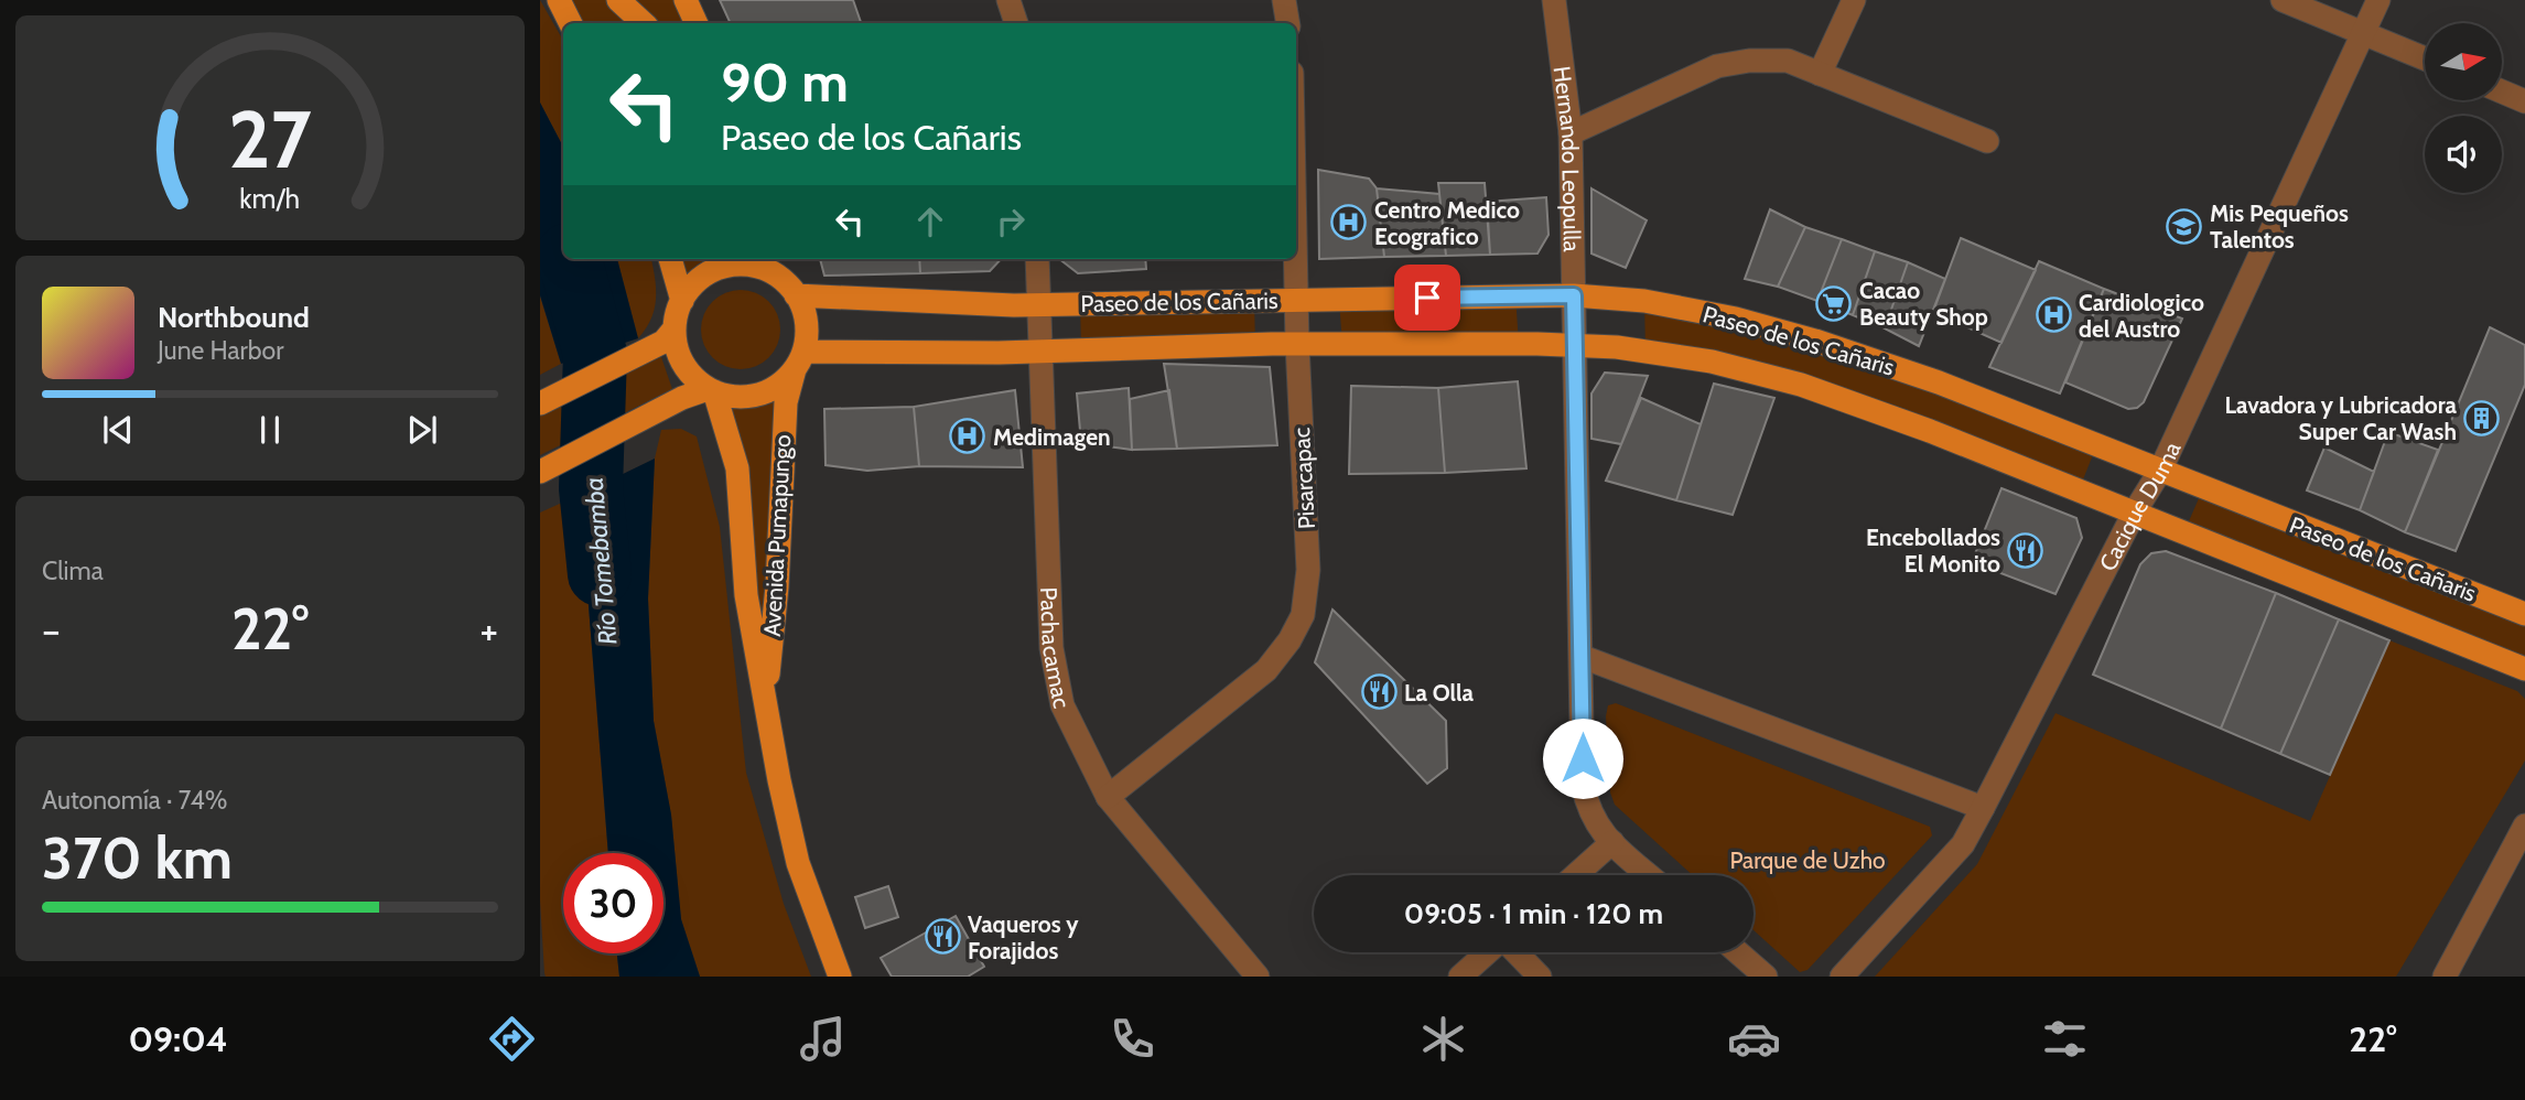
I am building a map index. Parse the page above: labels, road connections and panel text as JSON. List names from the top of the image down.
{
  "streets": {
    "main road": ["Paseo de los Cañaris", "Avenida Pumapungo"],
    "street": [
      "Hernando Leopulla",
      "Pisarcapac",
      "Cacique Duma",
      "Pachacamac"
    ]
  },
  "crossings": [
    ["Hernando Leopulla", "Paseo de los Cañaris"],
    ["Paseo de los Cañaris", "Pisarcapac"],
    ["Paseo de los Cañaris", "Cacique Duma"],
    ["Paseo de los Cañaris", "Avenida Pumapungo"],
    ["Paseo de los Cañaris", "Pachacamac"],
    ["Pisarcapac", "Pachacamac"]
  ],
  "water": ["Río Tomebamba"],
  "parks": ["Parque de Uzho"],
  "places": {
    "hospital": ["Centro Medico Ecografico", "Cardiologico del Austro", "Medimagen"],
    "school or university": ["Mis Pequeños Talentos"],
    "supermarket": ["Cacao Beauty Shop"],
    "building": ["Lavadora y Lubricadora Super Car Wash"],
    "restaurant": ["Encebollados El Monito", "La Olla", "Vaqueros y Forajidos"]
  },
  "north": "right",
  "page": {
    "turn": ["90 m", "Paseo de los Cañaris"],
    "song": ["Northbound", "June Harbor"],
    "tile": [
      "Clima",
      ["Autonomía · 74%", "370 km"]
    ],
    "heat": ["−", "22°", "+"],
    "limit": "30",
    "trip": "09:05 · 1 min · 120 m",
    "tabs": ["09:04", "22°"],
    "gauge": ["27", "km/h"]
  }
}
